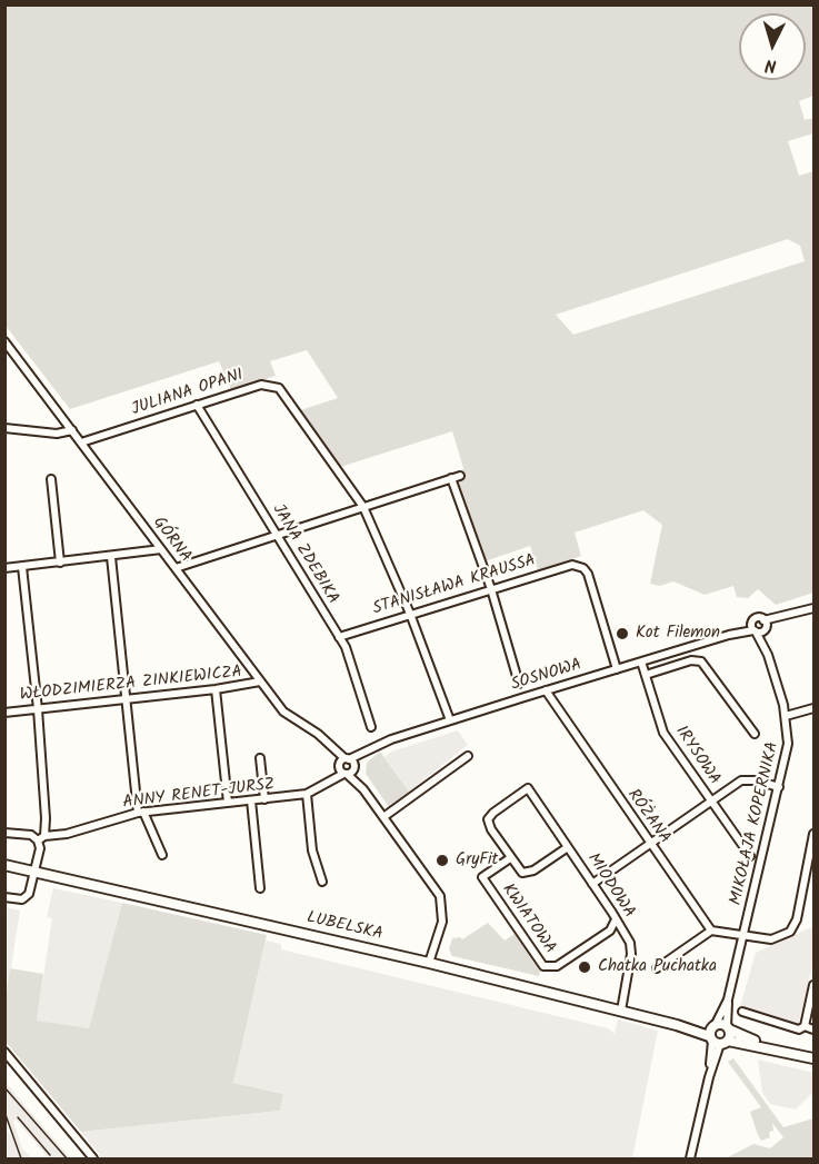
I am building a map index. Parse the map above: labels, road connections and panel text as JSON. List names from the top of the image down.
{
  "streets": {
    "main road": ["LUBELSKA"],
    "street": [
      "JULIANA OPANI",
      "GÓRNA",
      "JANA ZDEBIKA",
      "STANISŁAWA KRAUSSA",
      "SOSNOWA",
      "WŁODZIMIERZA ZINKIEWICZA",
      "IRYSOWA",
      "ANNY RENET-JURSZ",
      "RÓŻANA",
      "MIKOŁAJA KOPERNIKA",
      "MIODOWA",
      "KWIATOWA"
    ]
  },
  "crossings": [
    ["JULIANA OPANI", "GÓRNA"],
    ["JULIANA OPANI", "JANA ZDEBIKA"],
    ["JULIANA OPANI", "STANISŁAWA KRAUSSA"],
    ["JULIANA OPANI", "SOSNOWA"],
    ["GÓRNA", "SOSNOWA"],
    ["GÓRNA", "WŁODZIMIERZA ZINKIEWICZA"],
    ["GÓRNA", "ANNY RENET-JURSZ"],
    ["GÓRNA", "LUBELSKA"],
    ["JANA ZDEBIKA", "STANISŁAWA KRAUSSA"],
    ["STANISŁAWA KRAUSSA", "SOSNOWA"],
    ["SOSNOWA", "IRYSOWA"],
    ["SOSNOWA", "ANNY RENET-JURSZ"],
    ["SOSNOWA", "RÓŻANA"],
    ["SOSNOWA", "MIKOŁAJA KOPERNIKA"],
    ["MIKOŁAJA KOPERNIKA", "LUBELSKA"],
    ["MIODOWA", "KWIATOWA"],
    ["MIODOWA", "LUBELSKA"]
  ],
  "places": ["Kot Filemon", "GryFit", "Chatka Puchatka"],
  "north": "bottom"
}
